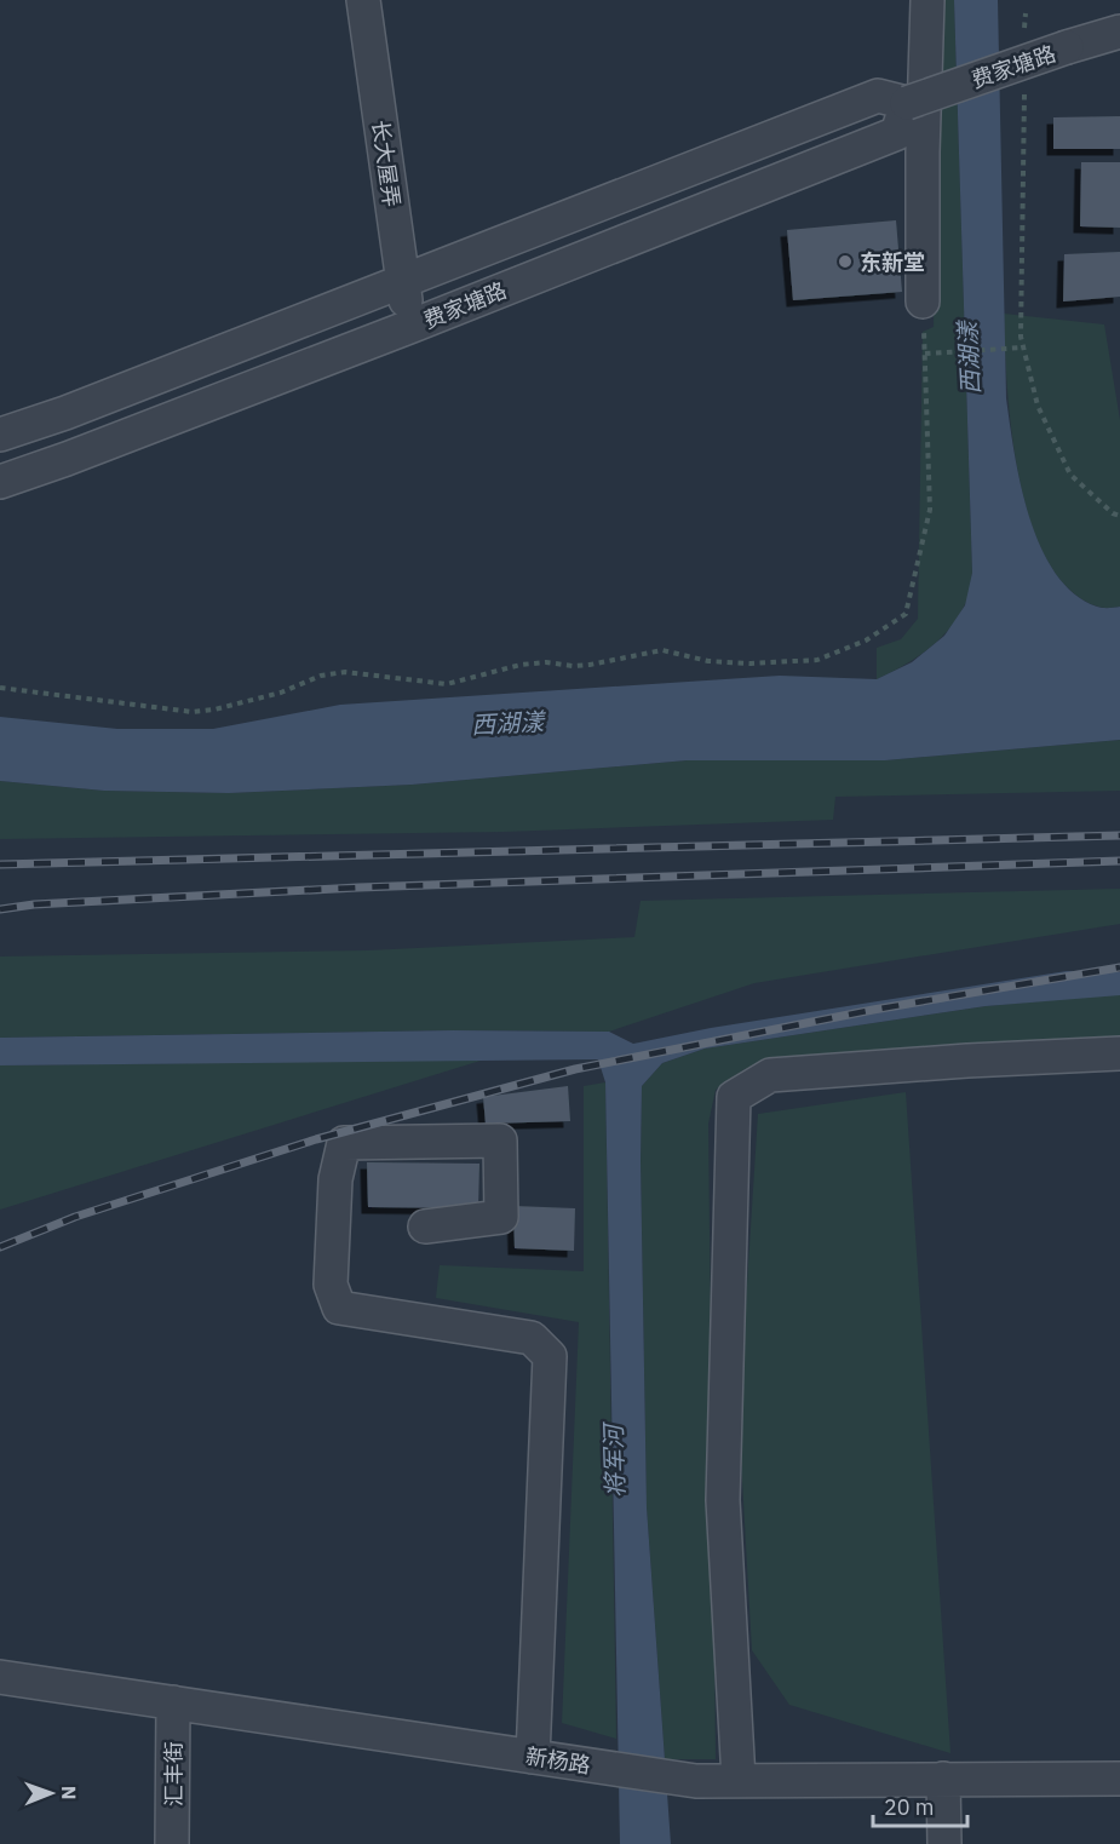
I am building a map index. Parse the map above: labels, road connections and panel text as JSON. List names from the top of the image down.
{
  "streets": {
    "street": [
      "费家塘路",
      "长大屋弄",
      "新杨路",
      "汇丰街"
    ]
  },
  "crossings": [
    ["费家塘路", "长大屋弄"],
    ["新杨路", "汇丰街"]
  ],
  "water": ["西湖漾", "将军河"],
  "places": ["东新堂"],
  "scale_bar": "20 m",
  "north": "right"
}
